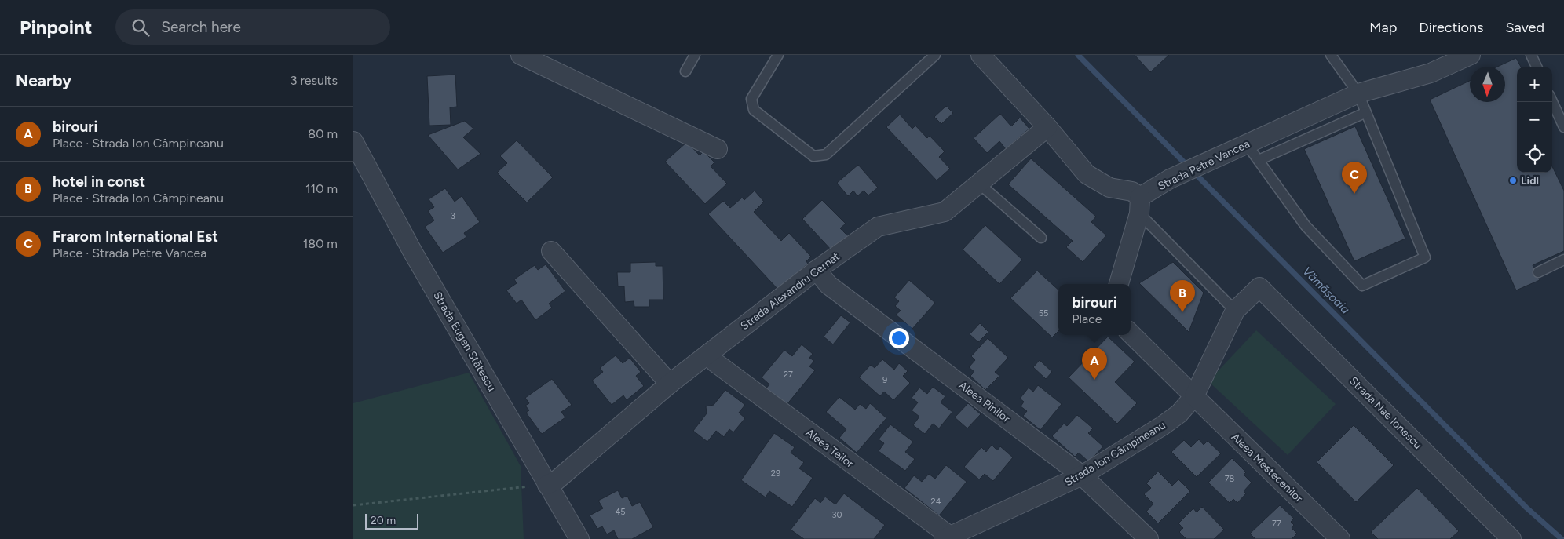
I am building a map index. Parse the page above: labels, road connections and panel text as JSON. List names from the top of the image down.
{
  "streets": {
    "street": [
      "Strada Petre Vancea",
      "Strada Alexandru Cernat",
      "Strada Eugen Stătescu",
      "Aleea Pinilor",
      "Strada Nae Ionescu",
      "Aleea Teilor",
      "Strada Ion Câmpineanu",
      "Aleea Mestecenilor"
    ]
  },
  "crossings": [
    ["Strada Alexandru Cernat", "Strada Eugen Stătescu"],
    ["Strada Alexandru Cernat", "Aleea Pinilor"],
    ["Strada Alexandru Cernat", "Aleea Teilor"],
    ["Aleea Pinilor", "Strada Ion Câmpineanu"],
    ["Strada Nae Ionescu", "Strada Ion Câmpineanu"],
    ["Aleea Teilor", "Strada Ion Câmpineanu"],
    ["Strada Ion Câmpineanu", "Aleea Mestecenilor"]
  ],
  "water": ["Vămășoaia"],
  "places": ["Lidl"],
  "house_numbers": [
    "3",
    "55",
    "27",
    "9",
    "29",
    "78",
    "24",
    "45",
    "30",
    "77"
  ],
  "scale_bar": "20 m",
  "north": "bottom",
  "page": {
    "header": "Pinpoint",
    "search": "Search here",
    "nav": ["Map", "Directions", "Saved"],
    "heading": ["Nearby", "3 results"],
    "map_buttons": ["+", "−"],
    "list": [
      {
        "mark": "A",
        "name": "birouri",
        "note": "Place · Strada Ion Câmpineanu",
        "value": "80 m"
      },
      {
        "mark": "B",
        "name": "hotel in const",
        "note": "Place · Strada Ion Câmpineanu",
        "value": "110 m"
      },
      {
        "mark": "C",
        "name": "Frarom International Est",
        "note": "Place · Strada Petre Vancea",
        "value": "180 m"
      }
    ],
    "pins": ["C", "B", "A"],
    "popup": ["birouri", "Place"],
    "scale": "20 m"
  }
}
